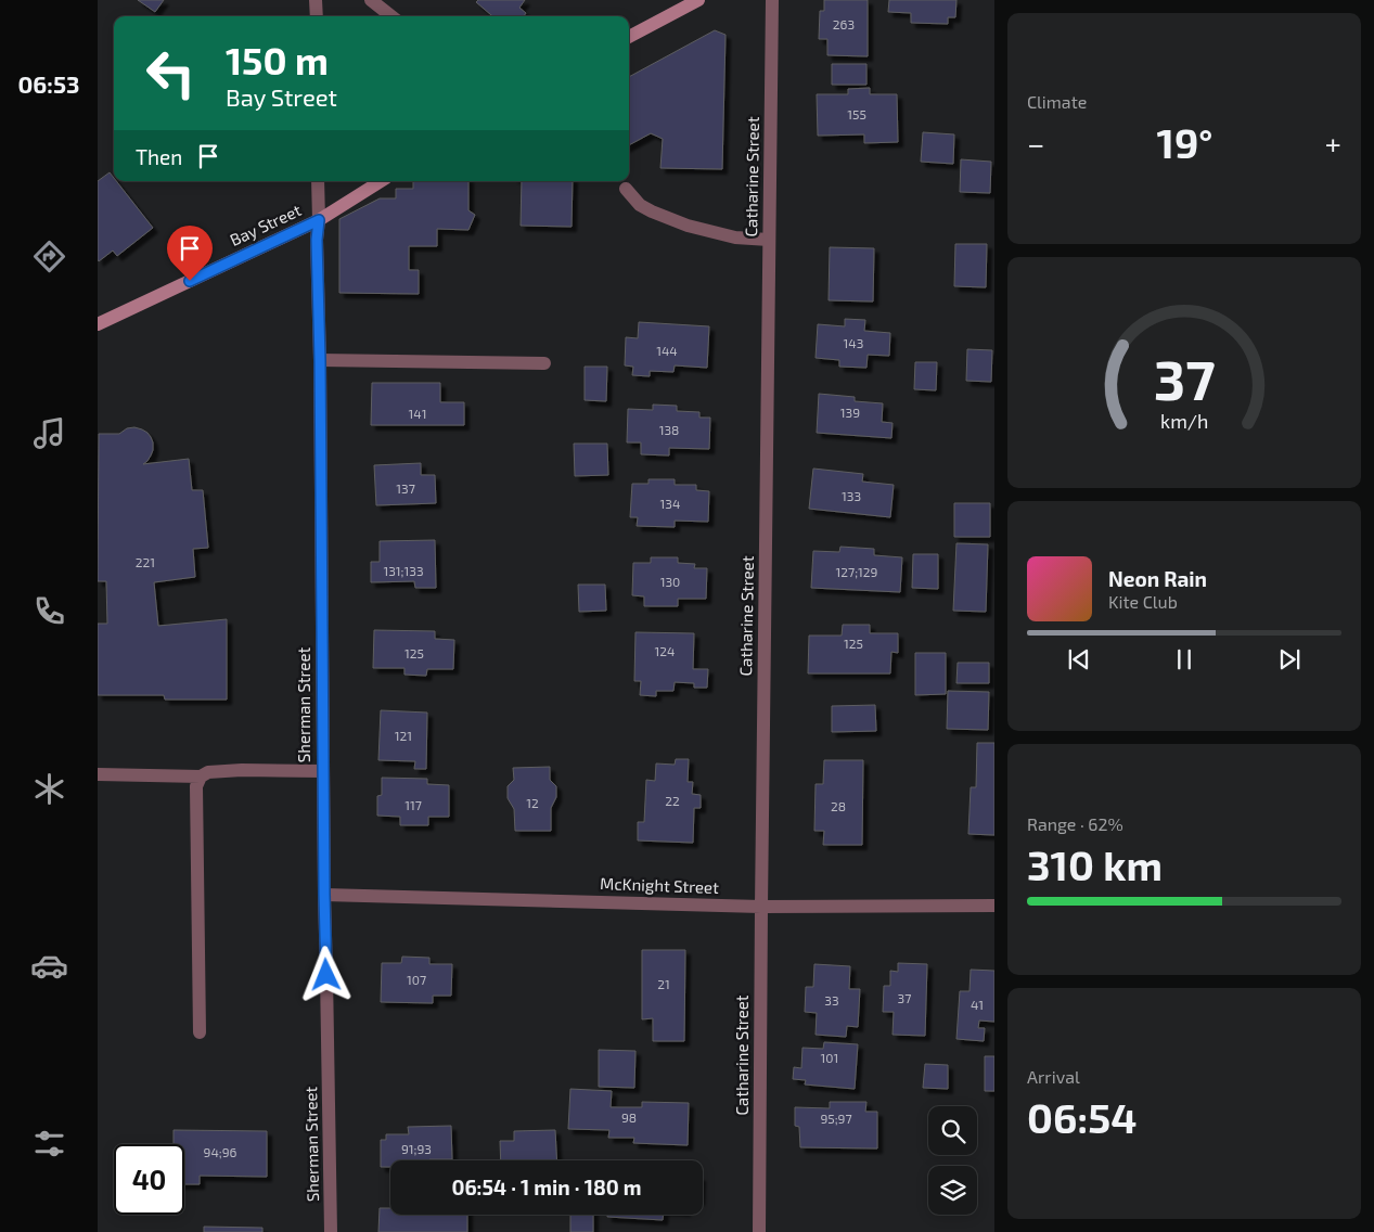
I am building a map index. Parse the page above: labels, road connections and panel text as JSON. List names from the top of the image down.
{
  "streets": {
    "main road": ["Bay Street"],
    "street": ["Catharine Street", "Sherman Street", "McKnight Street"]
  },
  "crossings": [
    ["Catharine Street", "McKnight Street"],
    ["Bay Street", "Sherman Street"],
    ["Sherman Street", "McKnight Street"]
  ],
  "house_numbers": [
    "263",
    "155",
    "143",
    "144",
    "139",
    "141",
    "138",
    "137",
    "133",
    "134",
    "221",
    "131;133",
    "127;129",
    "130",
    "125",
    "124",
    "125",
    "121",
    "22",
    "12",
    "117",
    "28",
    "107",
    "21",
    "37",
    "33",
    "41",
    "101",
    "98",
    "95;97",
    "91;93",
    "94;96"
  ],
  "page": {
    "tabs": "06:53",
    "tile": [
      "Climate",
      ["Range · 62%", "310 km"],
      ["Arrival", "06:54"]
    ],
    "turn": ["150 m", "Bay Street"],
    "heat": ["−", "19°", "+"],
    "then": "Then",
    "song": ["Neon Rain", "Kite Club"],
    "limit": "40",
    "trip": "06:54 · 1 min · 180 m",
    "gauge": ["37", "km/h"]
  }
}
